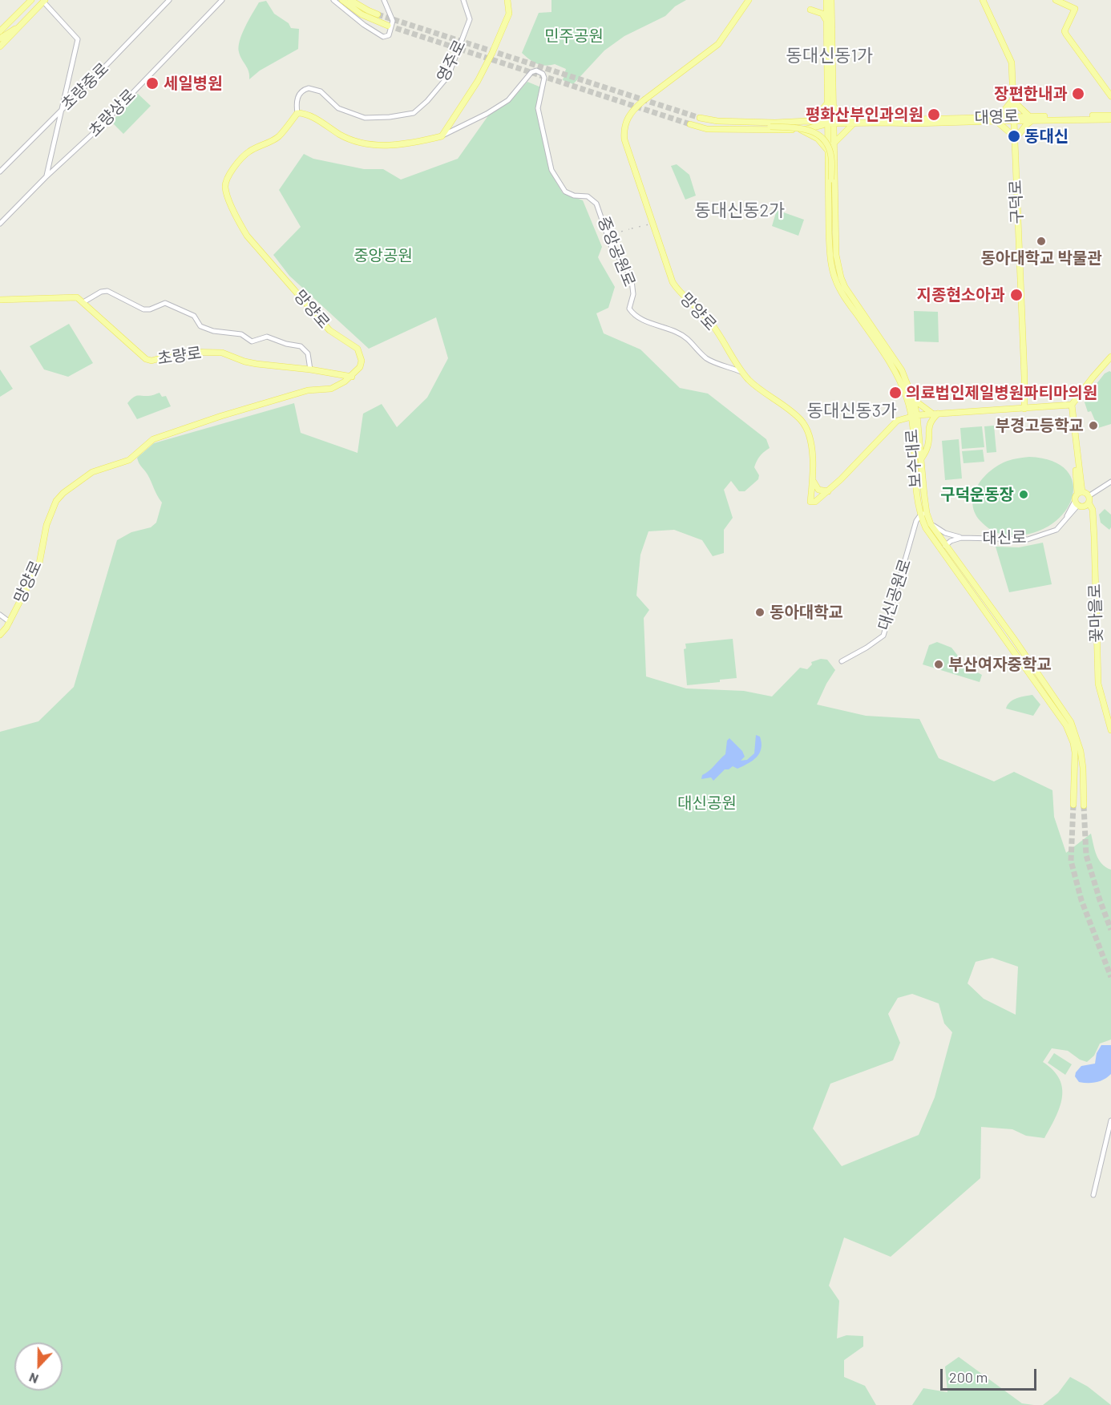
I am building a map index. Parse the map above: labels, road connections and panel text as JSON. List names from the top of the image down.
{
  "streets": {
    "main road": [
      "대영로",
      "구덕로",
      "망양로",
      "초량로",
      "보수대로",
      "꽃마을로"
    ],
    "street": [
      "영주로",
      "초량중로",
      "초량상로",
      "중앙공원로",
      "대신로",
      "대신공원로"
    ]
  },
  "crossings": [
    ["영주로", "망양로"],
    ["대영로", "구덕로"],
    ["대영로", "보수대로"],
    ["구덕로", "망양로"],
    ["구덕로", "보수대로"],
    ["구덕로", "대신로"],
    ["구덕로", "꽃마을로"],
    ["중앙공원로", "망양로"],
    ["망양로", "초량로"],
    ["망양로", "보수대로"],
    ["망양로", "대신로"],
    ["망양로", "꽃마을로"],
    ["보수대로", "대신로"],
    ["보수대로", "대신공원로"],
    ["보수대로", "꽃마을로"],
    ["대신로", "꽃마을로"]
  ],
  "districts": ["동대신동1가", "동대신동2가", "동대신동3가"],
  "parks": ["민주공원", "중앙공원", "대신공원"],
  "places": [
    "세일병원",
    "장편한내과",
    "평화산부인과의원",
    "동대신",
    "동아대학교 박물관",
    "지종현소아과",
    "의료법인제일병원파티마의원",
    "부경고등학교",
    "구덕운동장",
    "동아대학교",
    "부산여자중학교"
  ],
  "scale_bar": "200 m",
  "north": "bottom"
}
